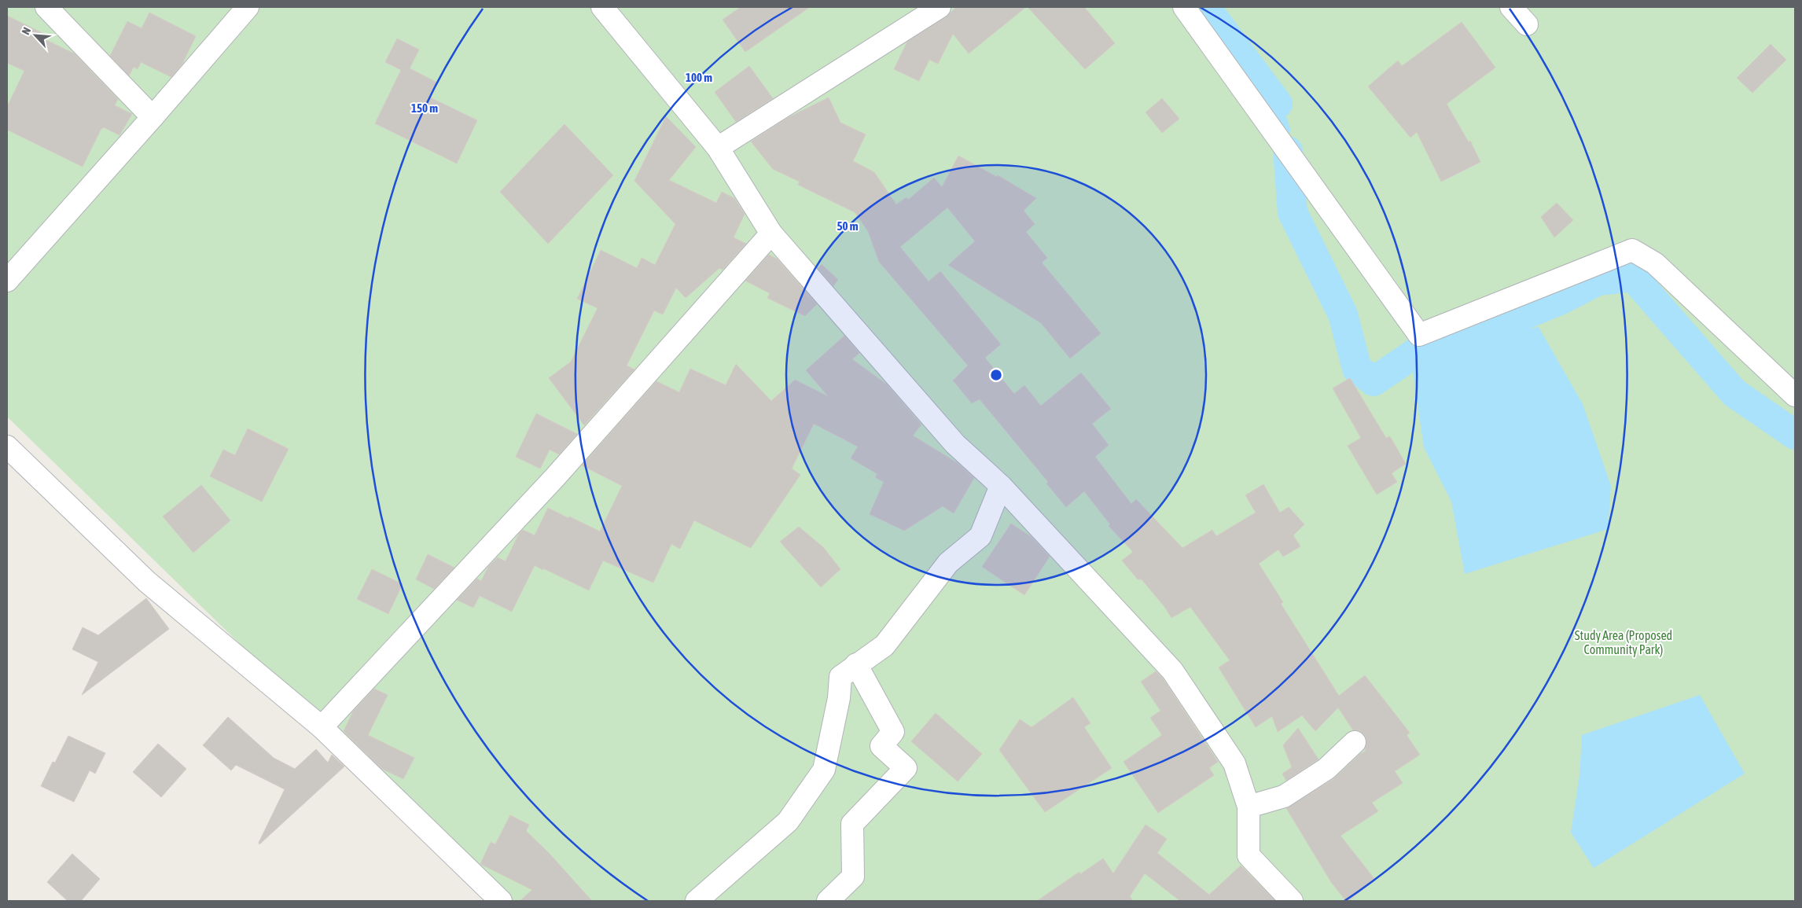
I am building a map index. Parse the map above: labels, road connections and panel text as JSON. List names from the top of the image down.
{
  "parks": ["Study Area (Proposed Community Park)"],
  "north": "top left",
  "rings": ["100 m", "150 m", "50 m"]
}
